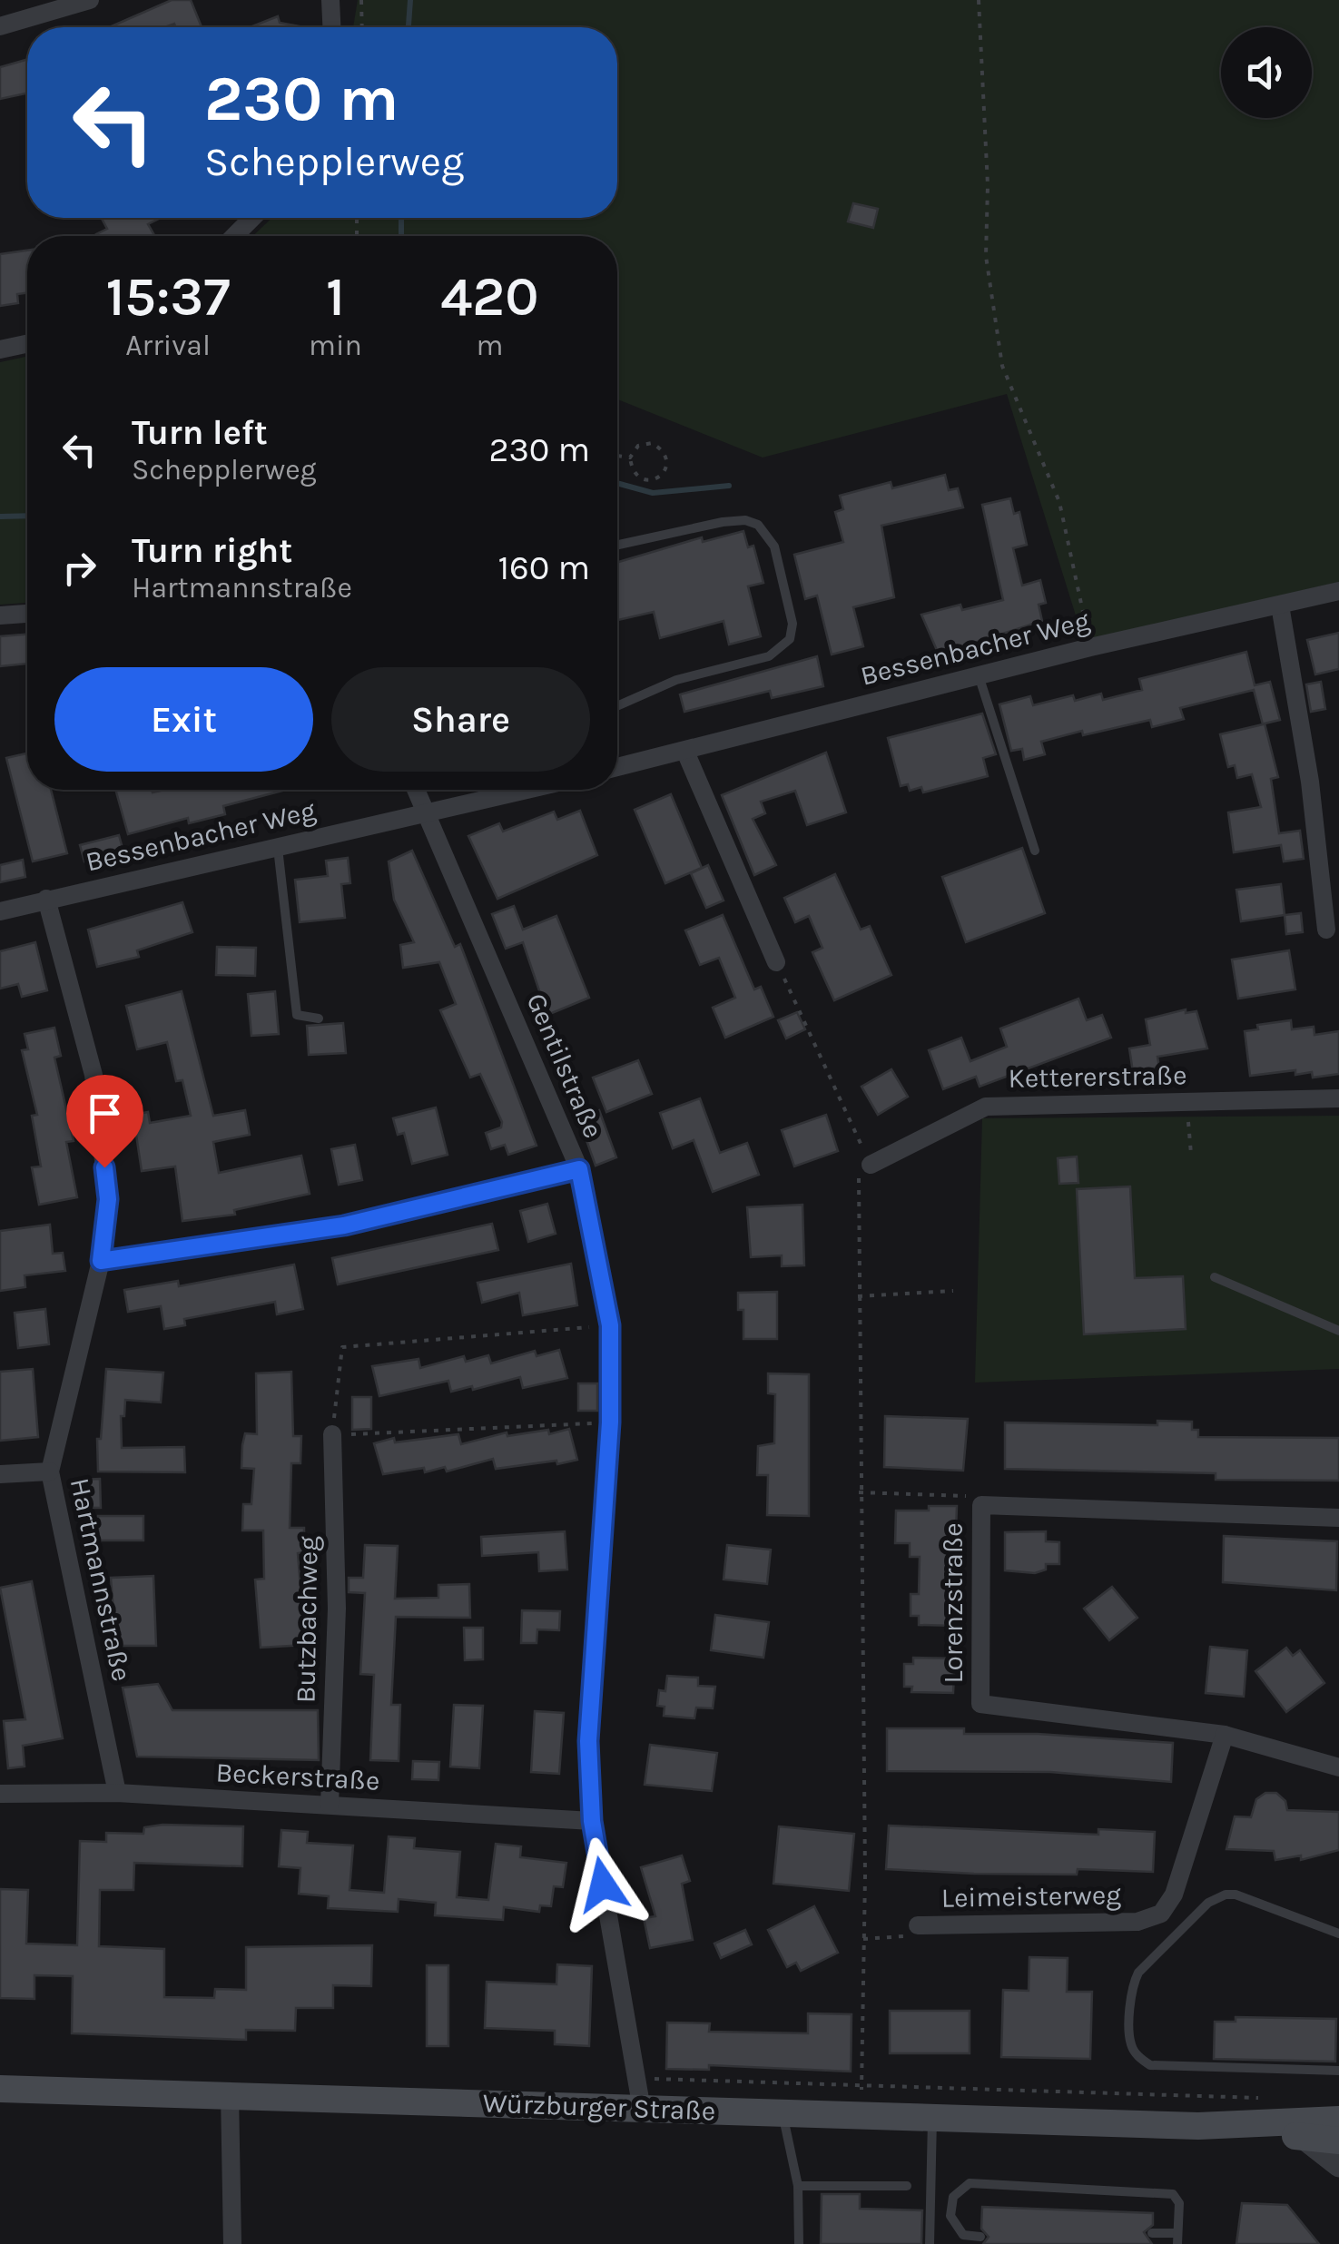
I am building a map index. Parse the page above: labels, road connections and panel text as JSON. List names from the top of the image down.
{
  "streets": {
    "main road": ["Würzburger Straße"],
    "street": [
      "Bessenbacher Weg",
      "Gentilstraße",
      "Kettererstraße",
      "Hartmannstraße",
      "Lorenzstraße",
      "Butzbachweg",
      "Beckerstraße",
      "Leimeisterweg"
    ]
  },
  "crossings": [
    ["Bessenbacher Weg", "Gentilstraße"],
    ["Bessenbacher Weg", "Hartmannstraße"],
    ["Gentilstraße", "Beckerstraße"],
    ["Gentilstraße", "Würzburger Straße"],
    ["Hartmannstraße", "Beckerstraße"],
    ["Lorenzstraße", "Leimeisterweg"],
    ["Butzbachweg", "Beckerstraße"]
  ],
  "page": {
    "turn": ["230 m", "Schepplerweg"],
    "eta": [
      "15:37",
      "Arrival",
      "1",
      "min",
      "420",
      "m"
    ],
    "list": [
      {
        "name": "Turn left",
        "note": "Schepplerweg",
        "value": "230 m"
      },
      {
        "name": "Turn right",
        "note": "Hartmannstraße",
        "value": "160 m"
      }
    ],
    "buttons": ["Exit", "Share"]
  }
}
